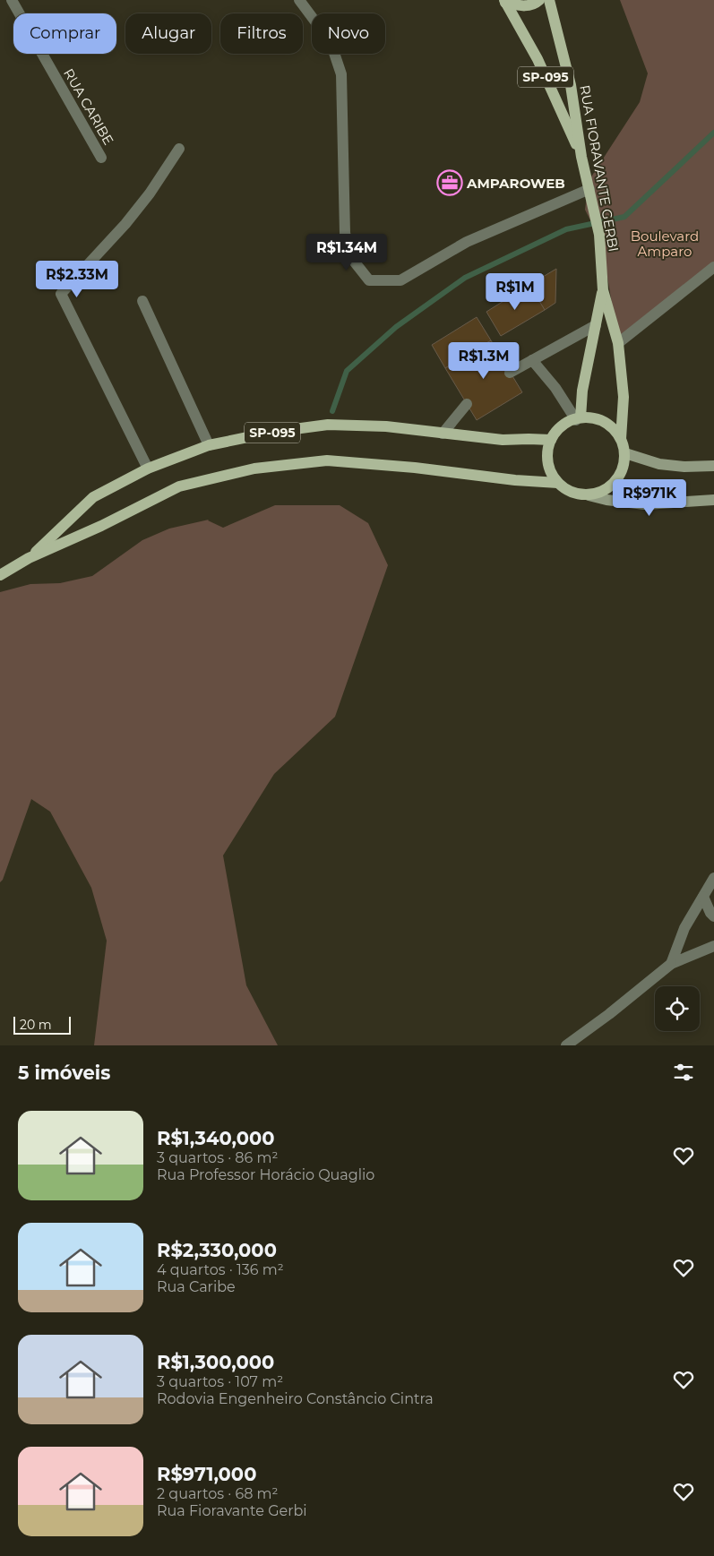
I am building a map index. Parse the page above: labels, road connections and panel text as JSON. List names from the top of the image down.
{
  "streets": {
    "main road": ["SP-095", "RUA FIORAVANTE GERBI"],
    "street": ["RUA CARIBE"]
  },
  "crossings": [
    ["SP-095", "RUA FIORAVANTE GERBI"]
  ],
  "parks": ["Boulevard Amparo"],
  "places": {
    "office": ["AMPAROWEB"]
  },
  "scale_bar": "20 m",
  "page": {
    "chip": [
      "Comprar",
      "Alugar",
      "Filtros",
      "Novo"
    ],
    "price": [
      "R$1.34M",
      "R$2.33M",
      "R$1M",
      "R$1.3M",
      "R$971K"
    ],
    "scale": "20 m",
    "heading": "5 imóveis",
    "list": [
      {
        "name": "R$1,340,000",
        "note": "3 quartos · 86 m² · Rua Professor Horácio Quaglio"
      },
      {
        "name": "R$2,330,000",
        "note": "4 quartos · 136 m² · Rua Caribe"
      },
      {
        "name": "R$1,300,000",
        "note": "3 quartos · 107 m² · Rodovia Engenheiro Constâncio Cintra"
      },
      {
        "name": "R$971,000",
        "note": "2 quartos · 68 m² · Rua Fioravante Gerbi"
      }
    ]
  }
}
